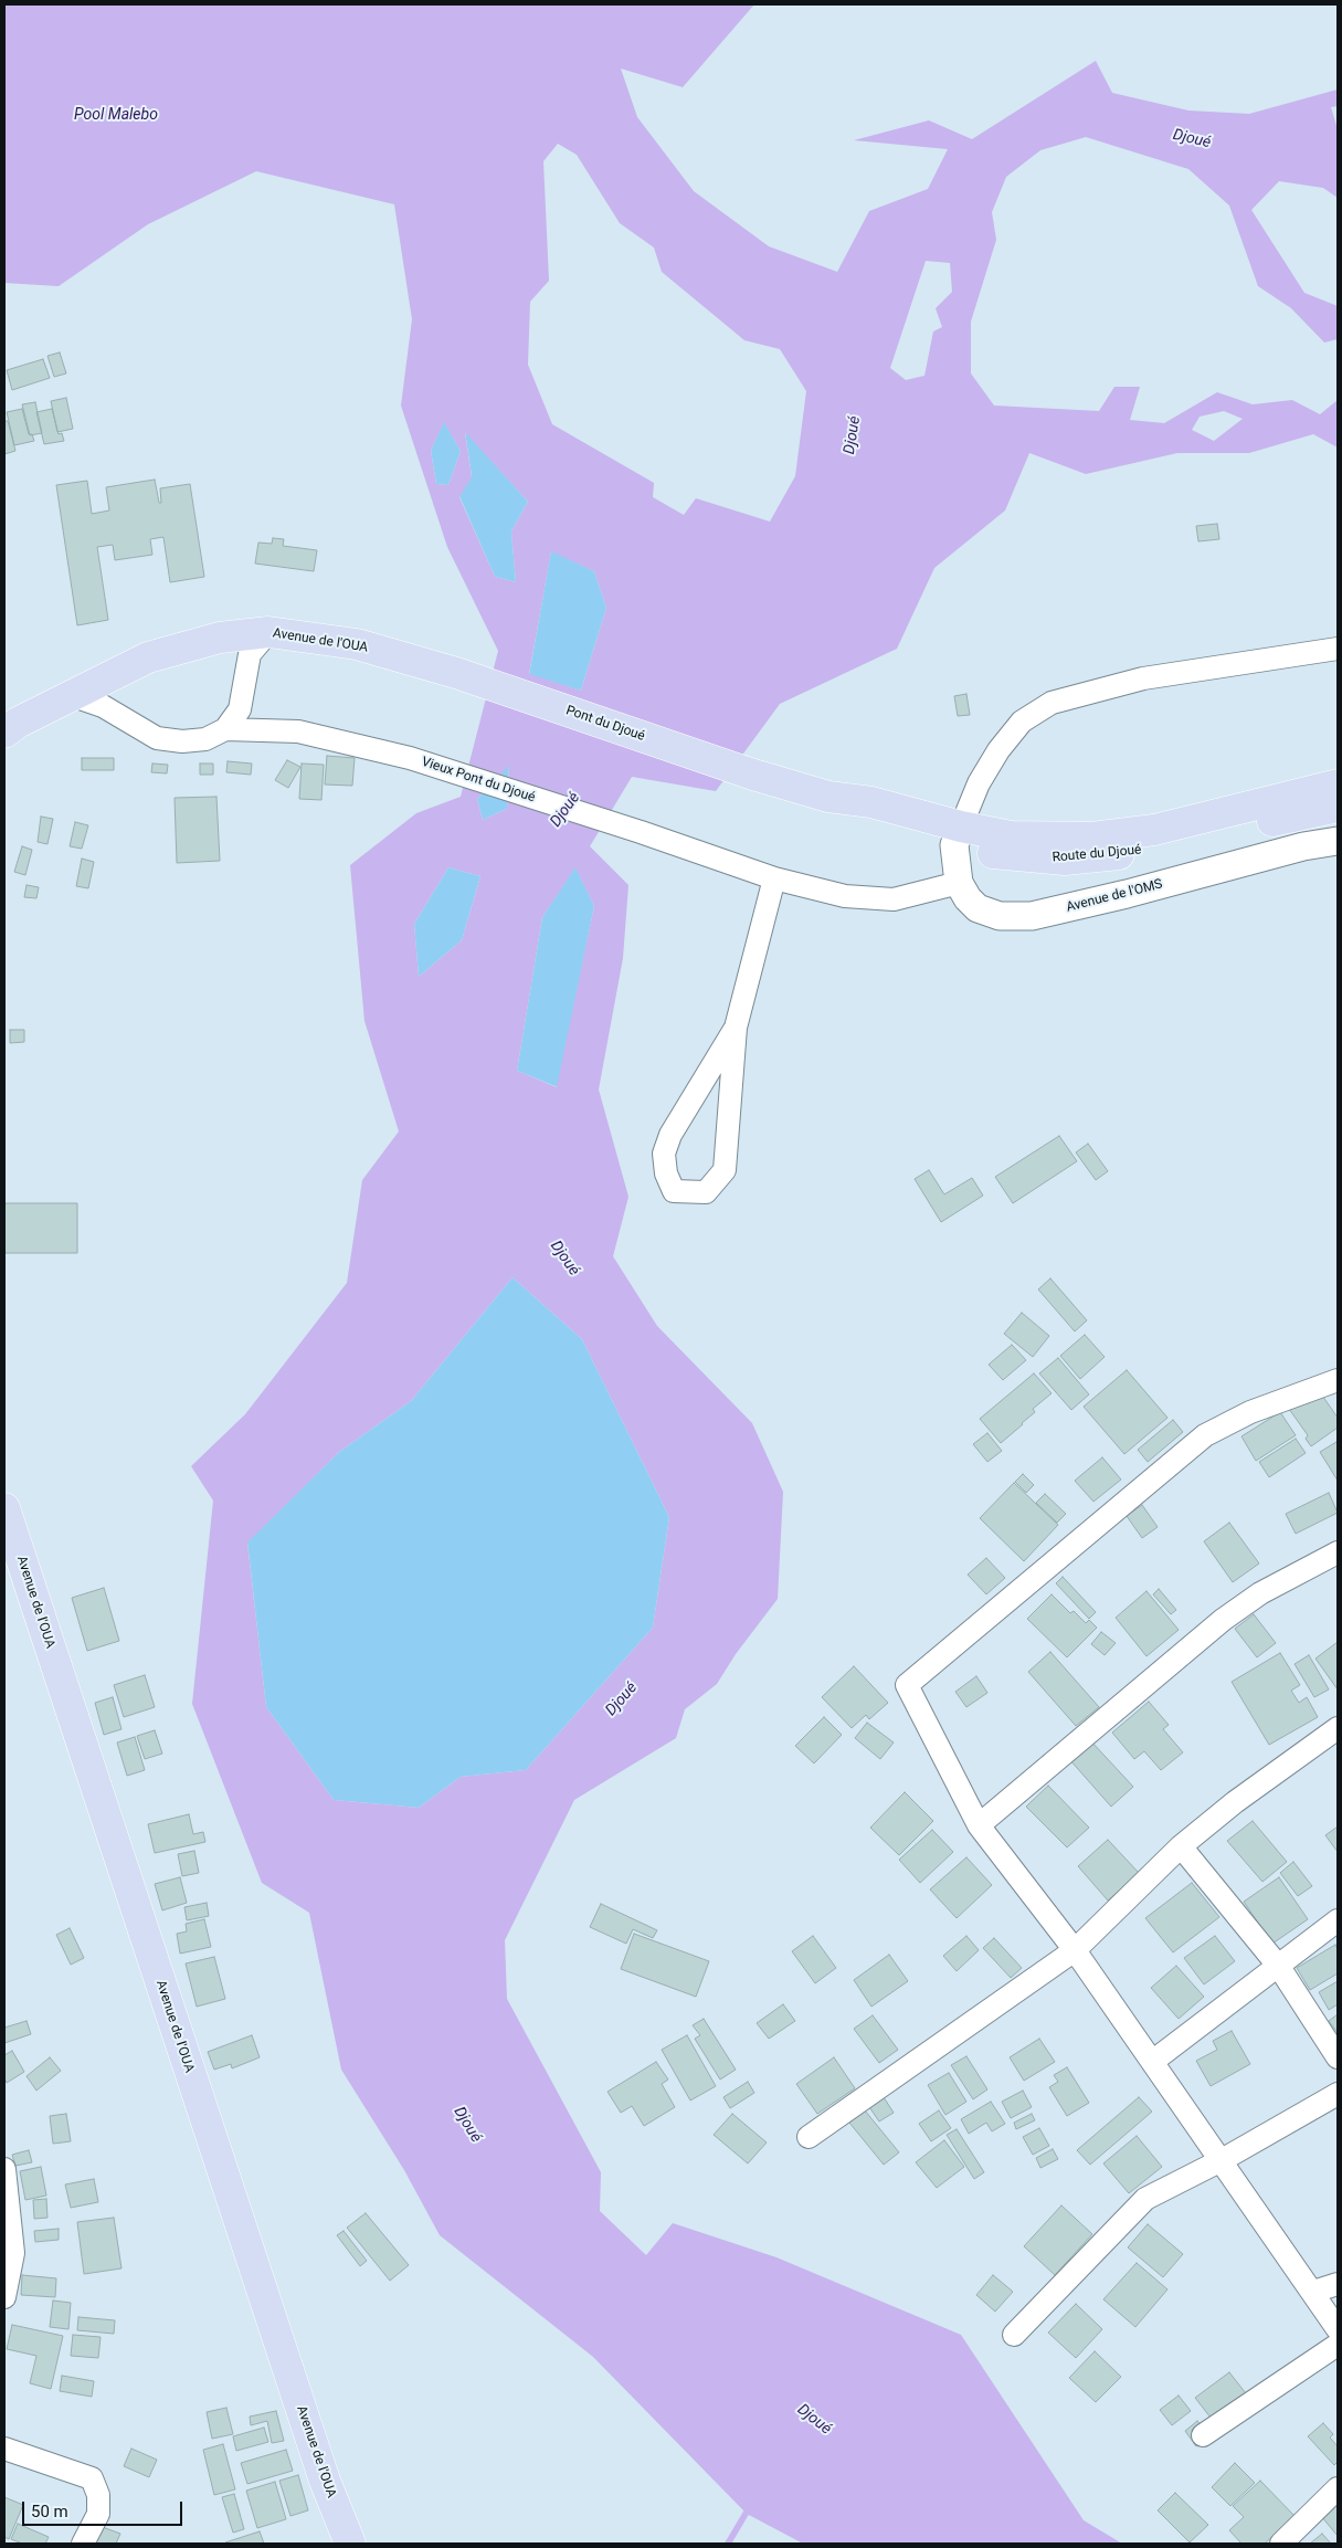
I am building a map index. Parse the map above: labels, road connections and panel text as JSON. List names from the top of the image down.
{
  "streets": {
    "main road": ["Avenue de l'OUA", "Pont du Djoué", "Route du Djoué"],
    "street": ["Vieux Pont du Djoué", "Avenue de l'OMS"]
  },
  "crossings": [
    ["Avenue de l'OUA", "Pont du Djoué"],
    ["Pont du Djoué", "Route du Djoué"],
    ["Vieux Pont du Djoué", "Avenue de l'OMS"],
    ["Route du Djoué", "Avenue de l'OMS"]
  ],
  "water": ["Pool Malebo", "Djoué"],
  "scale_bar": "50 m"
}
